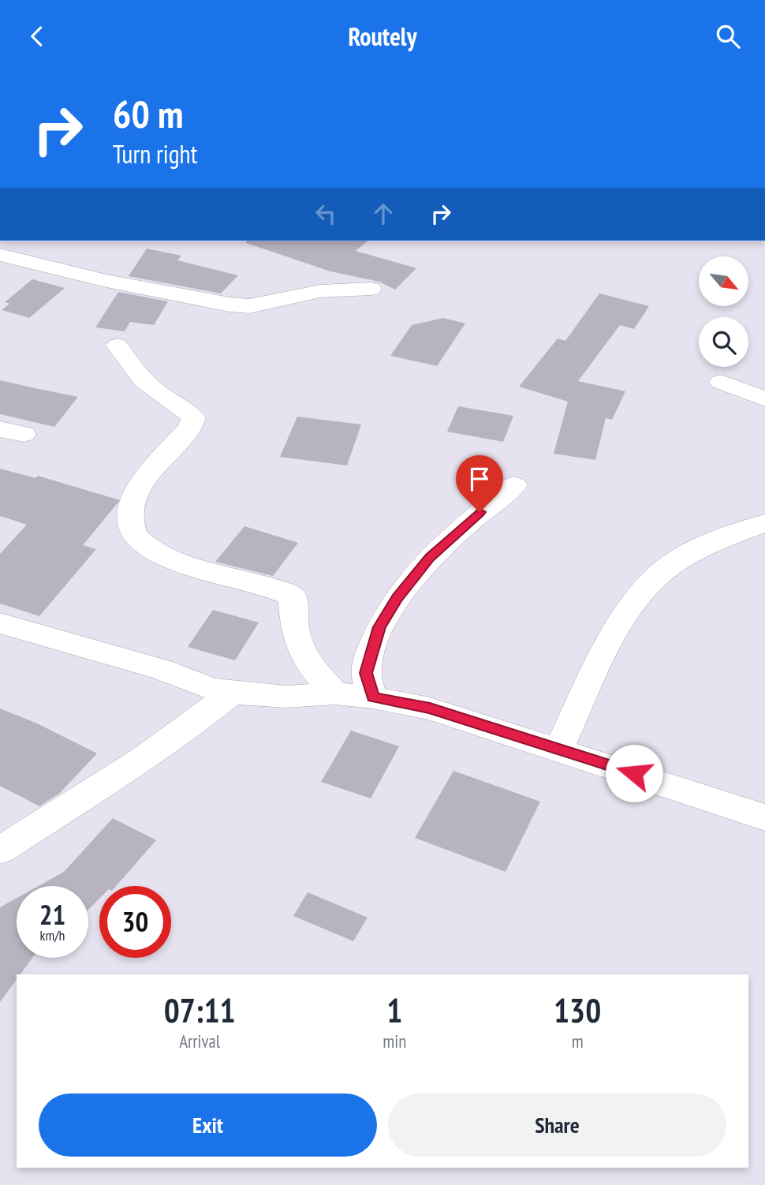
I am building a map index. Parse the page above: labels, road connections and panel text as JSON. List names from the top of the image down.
{
  "north": "bottom right",
  "page": {
    "header": "Routely",
    "turn": ["60 m", "Turn right"],
    "speed": "21 km/h",
    "limit": "30",
    "eta": [
      "07:11",
      "Arrival",
      "1",
      "min",
      "130",
      "m"
    ],
    "buttons": ["Exit", "Share"]
  }
}
